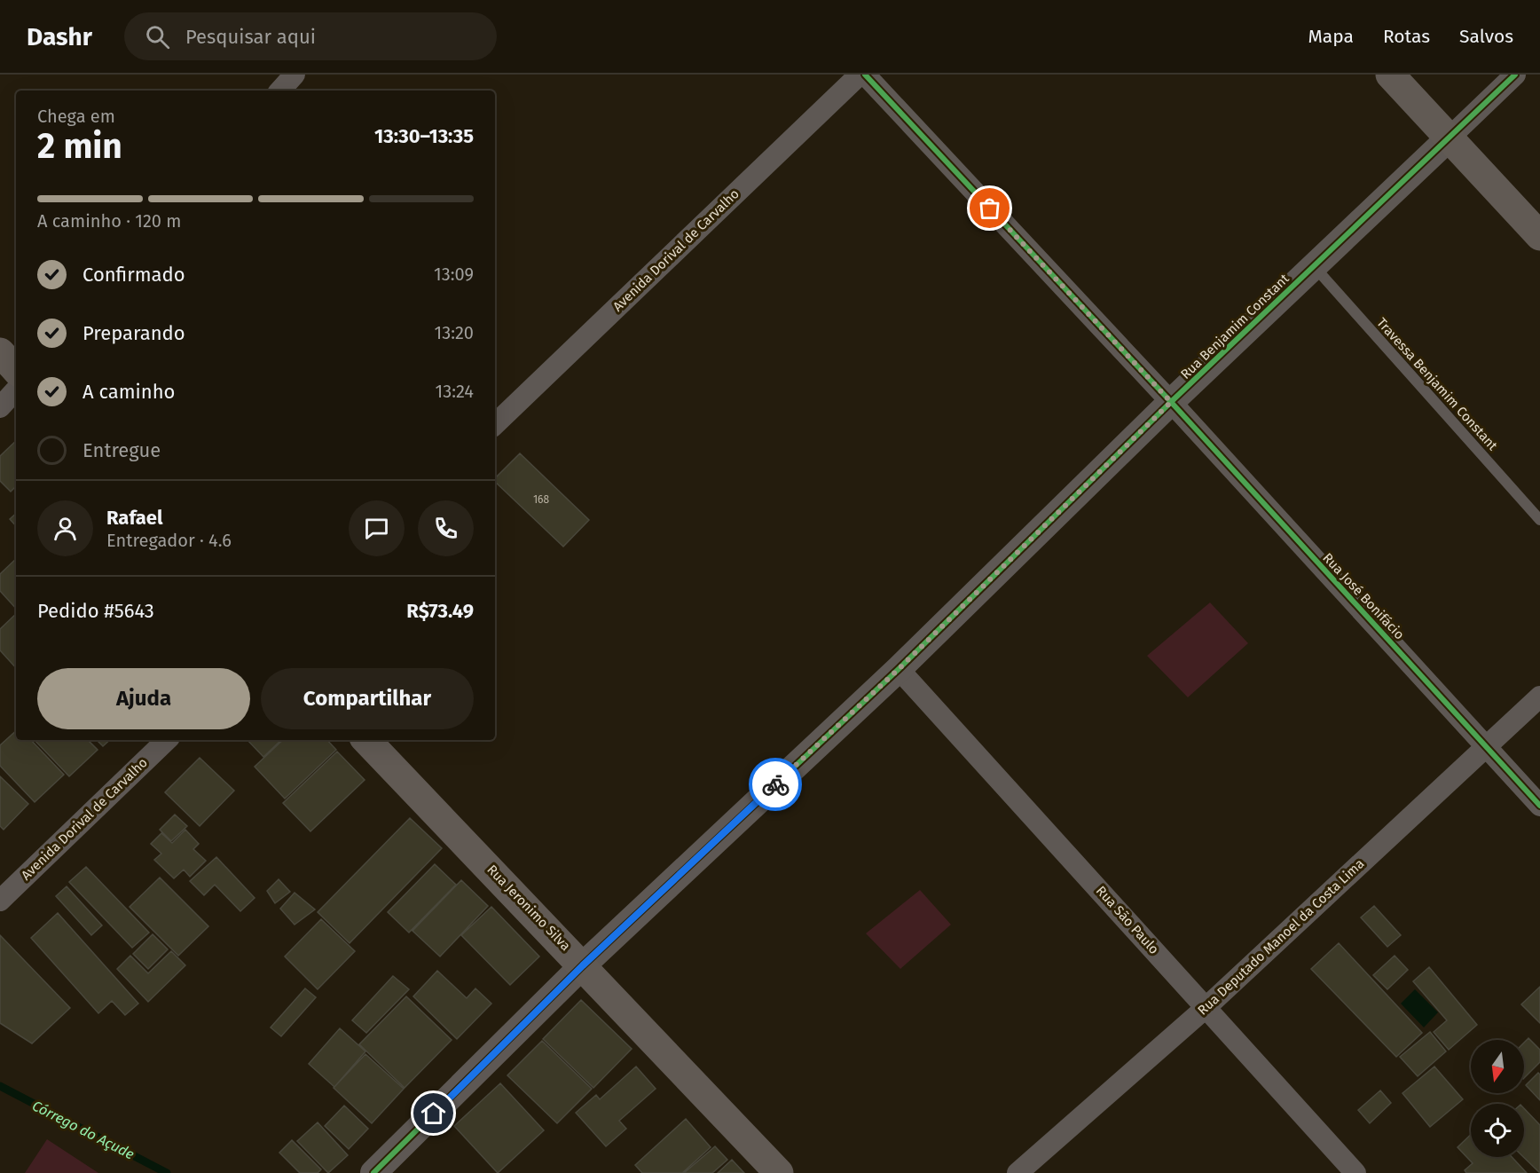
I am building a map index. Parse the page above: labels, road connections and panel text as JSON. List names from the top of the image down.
{
  "streets": {
    "main road": ["Rua Jeronimo Silva"],
    "street": [
      "Avenida Dorival de Carvalho",
      "Rua Benjamim Constant",
      "Rua José Bonifácio",
      "Rua São Paulo",
      "Rua Deputado Manoel da Costa Lima"
    ],
    "lane": ["Travessa Benjamim Constant"]
  },
  "crossings": [
    ["Rua Benjamim Constant", "Travessa Benjamim Constant"],
    ["Rua Benjamim Constant", "Rua José Bonifácio"],
    ["Rua Benjamim Constant", "Rua Jeronimo Silva"],
    ["Rua Benjamim Constant", "Rua São Paulo"],
    ["Rua José Bonifácio", "Rua Deputado Manoel da Costa Lima"],
    ["Rua São Paulo", "Rua Deputado Manoel da Costa Lima"]
  ],
  "water": ["Córrego do Açude"],
  "house_numbers": ["168"],
  "north": "bottom",
  "page": {
    "header": "Dashr",
    "search": "Pesquisar aqui",
    "nav": ["Mapa", "Rotas", "Salvos"],
    "heading": ["2 min", "Chega em", "13:30–13:35"],
    "panel": [
      "Rafael",
      "Entregador · 4.6",
      "Pedido #5643",
      "R$73.49"
    ],
    "bar": "A caminho · 120 m",
    "list": [
      ["Confirmado", "13:09"],
      ["Preparando", "13:20"],
      ["A caminho", "13:24"],
      "Entregue"
    ],
    "buttons": ["Ajuda", "Compartilhar"]
  }
}
